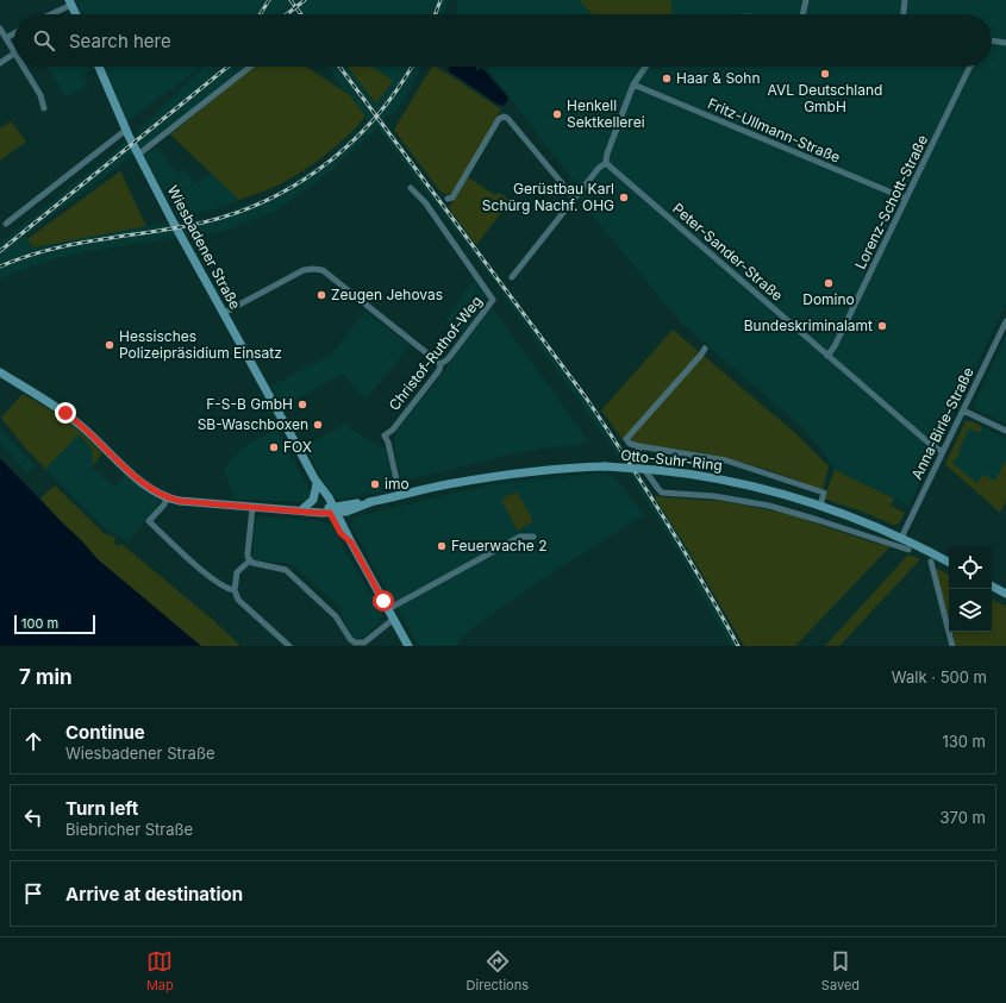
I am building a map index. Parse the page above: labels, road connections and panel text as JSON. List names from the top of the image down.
{
  "streets": {
    "street": [
      "Fritz-Ullmann-Straße",
      "Lorenz-Schott-Straße",
      "Wiesbadener Straße",
      "Peter-Sander-Straße",
      "Christof-Ruthof-Weg",
      "Anna-Birle-Straße",
      "Otto-Suhr-Ring"
    ]
  },
  "crossings": [
    ["Fritz-Ullmann-Straße", "Lorenz-Schott-Straße"],
    ["Lorenz-Schott-Straße", "Peter-Sander-Straße"],
    ["Wiesbadener Straße", "Otto-Suhr-Ring"],
    ["Peter-Sander-Straße", "Anna-Birle-Straße"],
    ["Christof-Ruthof-Weg", "Otto-Suhr-Ring"],
    ["Anna-Birle-Straße", "Otto-Suhr-Ring"]
  ],
  "places": [
    "AVL Deutschland GmbH",
    "Haar & Sohn",
    "Henkell Sektkellerei",
    "Gerüstbau Karl Schürg Nachf. OHG",
    "Domino",
    "Zeugen Jehovas",
    "Bundeskriminalamt",
    "Hessisches Polizeipräsidium Einsatz",
    "F-S-B GmbH",
    "SB-Waschboxen",
    "FOX",
    "imo",
    "Feuerwache 2"
  ],
  "scale_bar": "100 m",
  "page": {
    "search": "Search here",
    "scale": "100 m",
    "heading": ["7 min", "Walk · 500 m"],
    "list": [
      ["Continue", "Wiesbadener Straße", "130 m"],
      ["Turn left", "Biebricher Straße", "370 m"],
      "Arrive at destination"
    ],
    "nav": ["Map", "Directions", "Saved"]
  }
}
